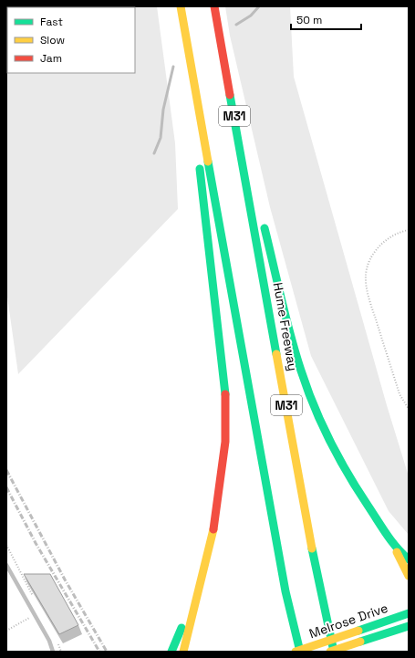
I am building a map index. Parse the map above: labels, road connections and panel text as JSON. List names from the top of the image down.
{
  "streets": {
    "main road": ["M31", "Hume Freeway", "Melrose Drive"]
  },
  "legend": ["Fast", "Slow", "Jam"],
  "scale_bar": "50 m"
}
